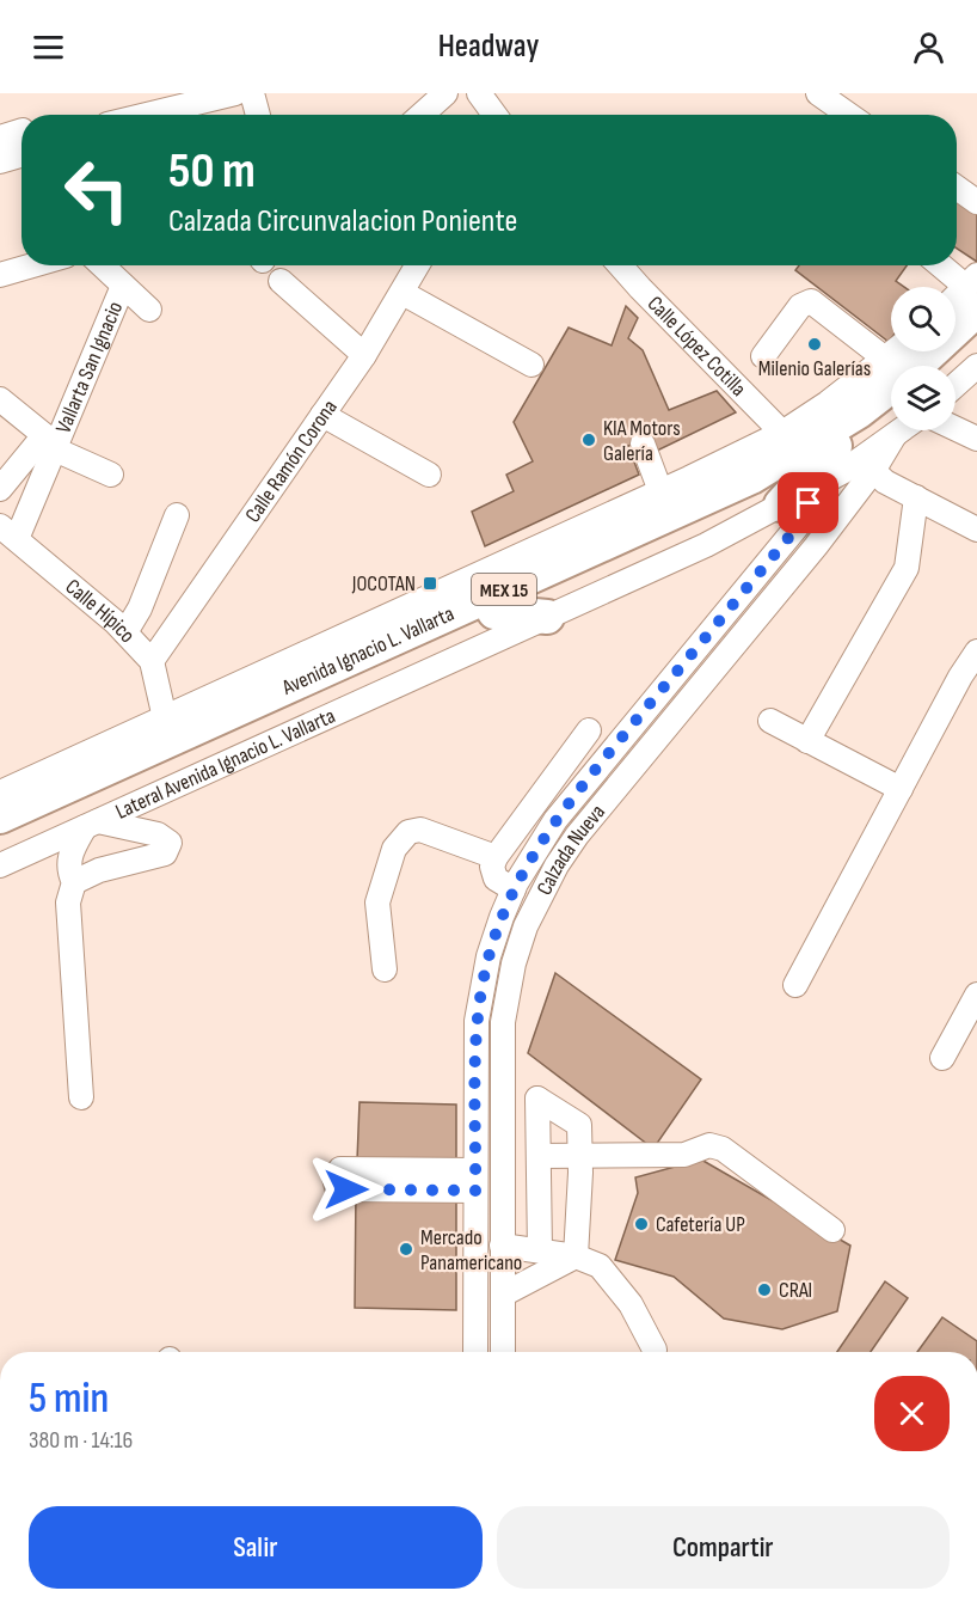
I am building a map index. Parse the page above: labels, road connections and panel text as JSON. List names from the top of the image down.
{
  "streets": {
    "highway": ["MEX 15", "Avenida Ignacio L. Vallarta"],
    "street": [
      "Calle López Cotilla",
      "Vallarta San Ignacio",
      "Calle Ramón Corona",
      "Calle Hípico",
      "Lateral Avenida Ignacio L. Vallarta",
      "Calzada Nueva"
    ]
  },
  "crossings": [
    ["Calle López Cotilla", "Avenida Ignacio L. Vallarta"],
    ["Vallarta San Ignacio", "Calle Hípico"],
    ["Calle Ramón Corona", "Calle Hípico"],
    ["Calle Hípico", "Avenida Ignacio L. Vallarta"],
    ["Avenida Ignacio L. Vallarta", "Lateral Avenida Ignacio L. Vallarta"],
    ["Avenida Ignacio L. Vallarta", "Calzada Nueva"]
  ],
  "places": {
    "other": [
      "Milenio Galerías",
      "KIA Motors Galería",
      "Cafetería UP",
      "Mercado Panamericano",
      "CRAI"
    ],
    "transit": ["JOCOTAN"]
  },
  "page": {
    "header": "Headway",
    "turn": ["50 m", "Calzada Circunvalacion Poniente"],
    "heading": ["5 min", "380 m · 14:16"],
    "buttons": ["Salir", "Compartir"]
  }
}
